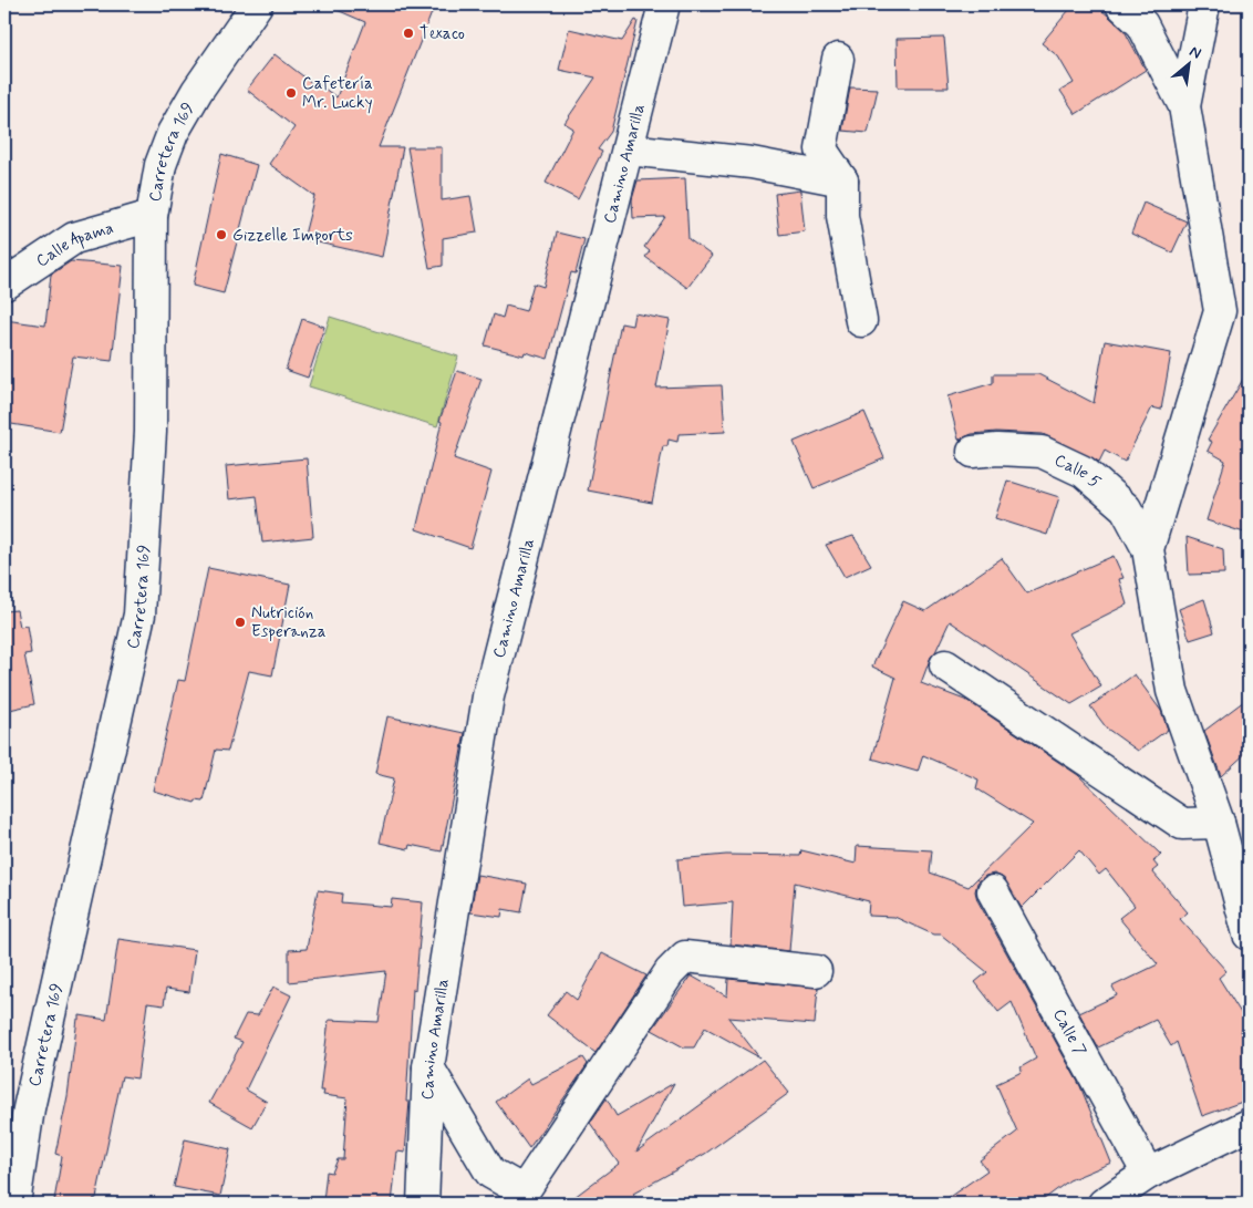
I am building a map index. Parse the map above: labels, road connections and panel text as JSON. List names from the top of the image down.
{
  "streets": {
    "street": [
      "Carretera 169",
      "Camino Amarilla",
      "Calle Apama",
      "Calle 5",
      "Calle 7"
    ]
  },
  "crossings": [
    ["Carretera 169", "Calle Apama"]
  ],
  "places": [
    "Texaco",
    "Cafetería Mr. Lucky",
    "Gizzelle Imports",
    "Nutrición Esperanza"
  ],
  "north": "top right"
}
